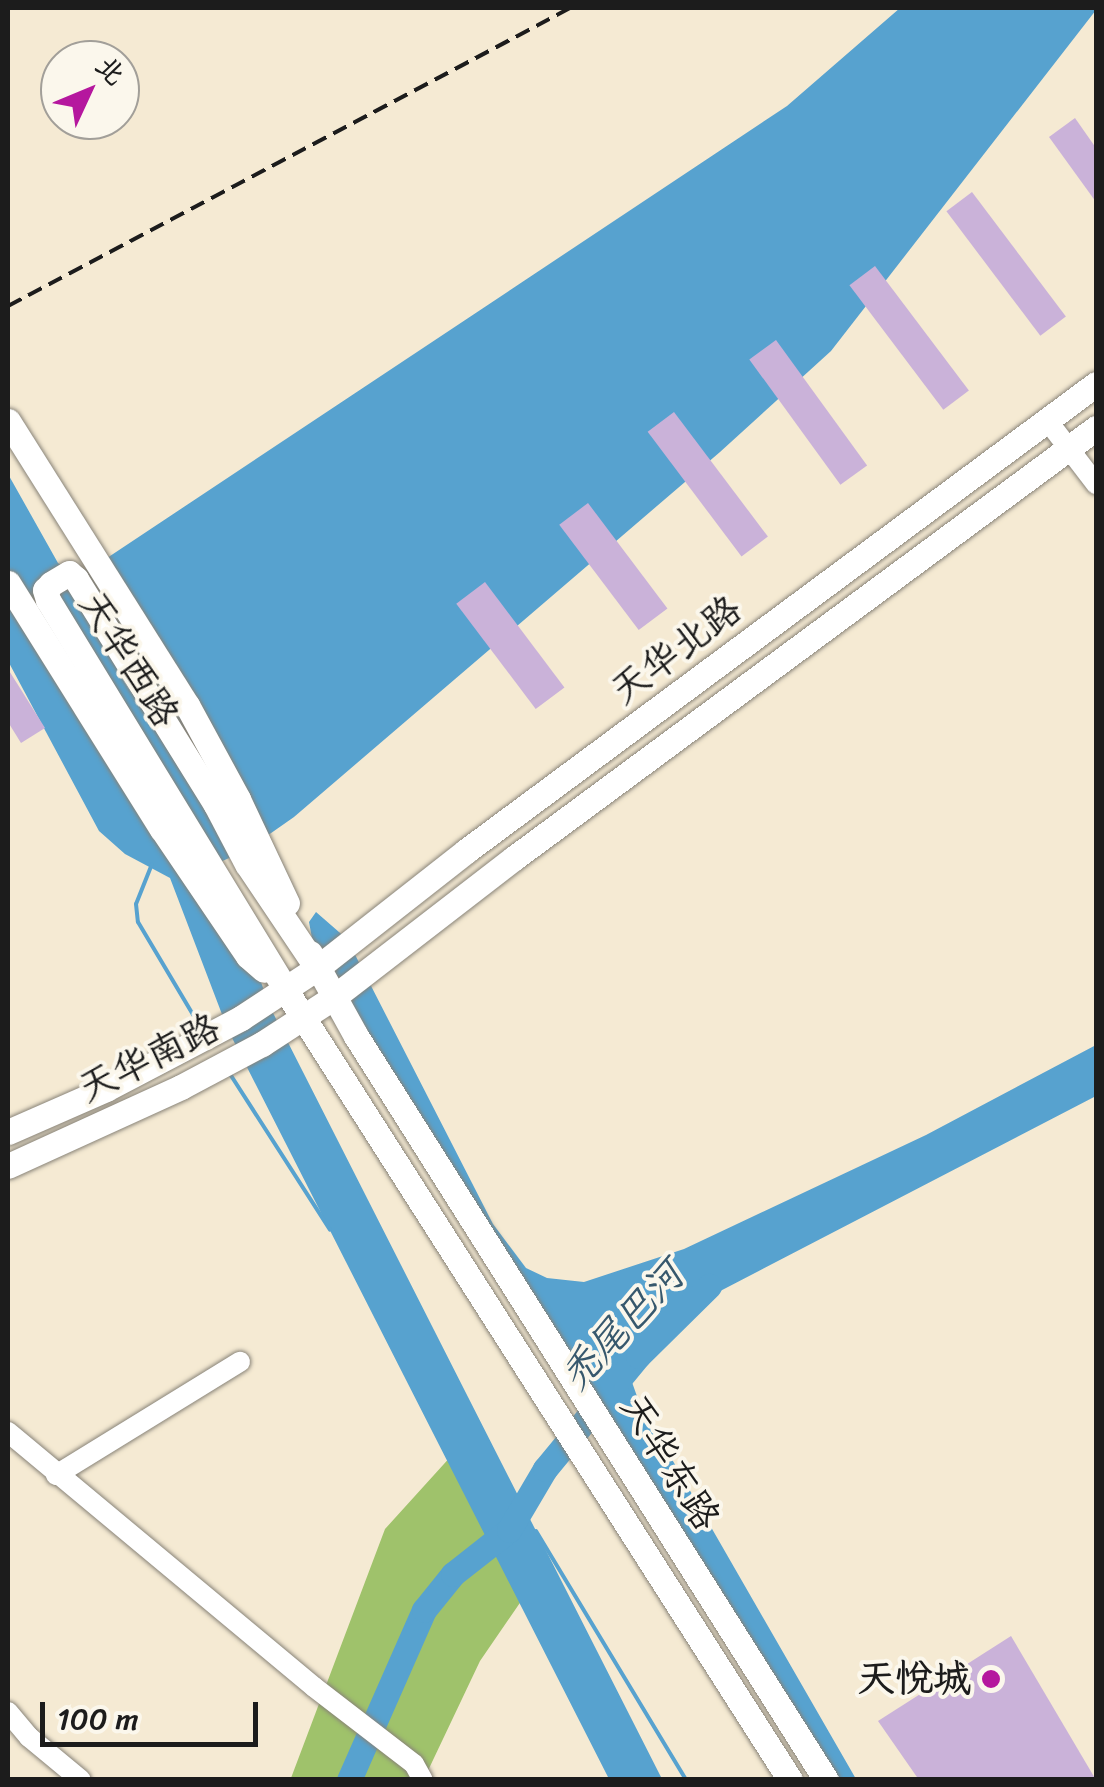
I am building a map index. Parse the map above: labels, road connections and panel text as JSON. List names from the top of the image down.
{
  "streets": {
    "main road": [
      "天华北路",
      "天华西路",
      "天华南路",
      "天华东路"
    ]
  },
  "crossings": [
    ["天华北路", "天华西路"],
    ["天华北路", "天华南路"],
    ["天华北路", "天华东路"],
    ["天华西路", "天华南路"],
    ["天华西路", "天华东路"],
    ["天华南路", "天华东路"]
  ],
  "water": ["秃尾巴河"],
  "places": ["天悦城"],
  "scale_bar": "100 m",
  "north": "top right"
}
